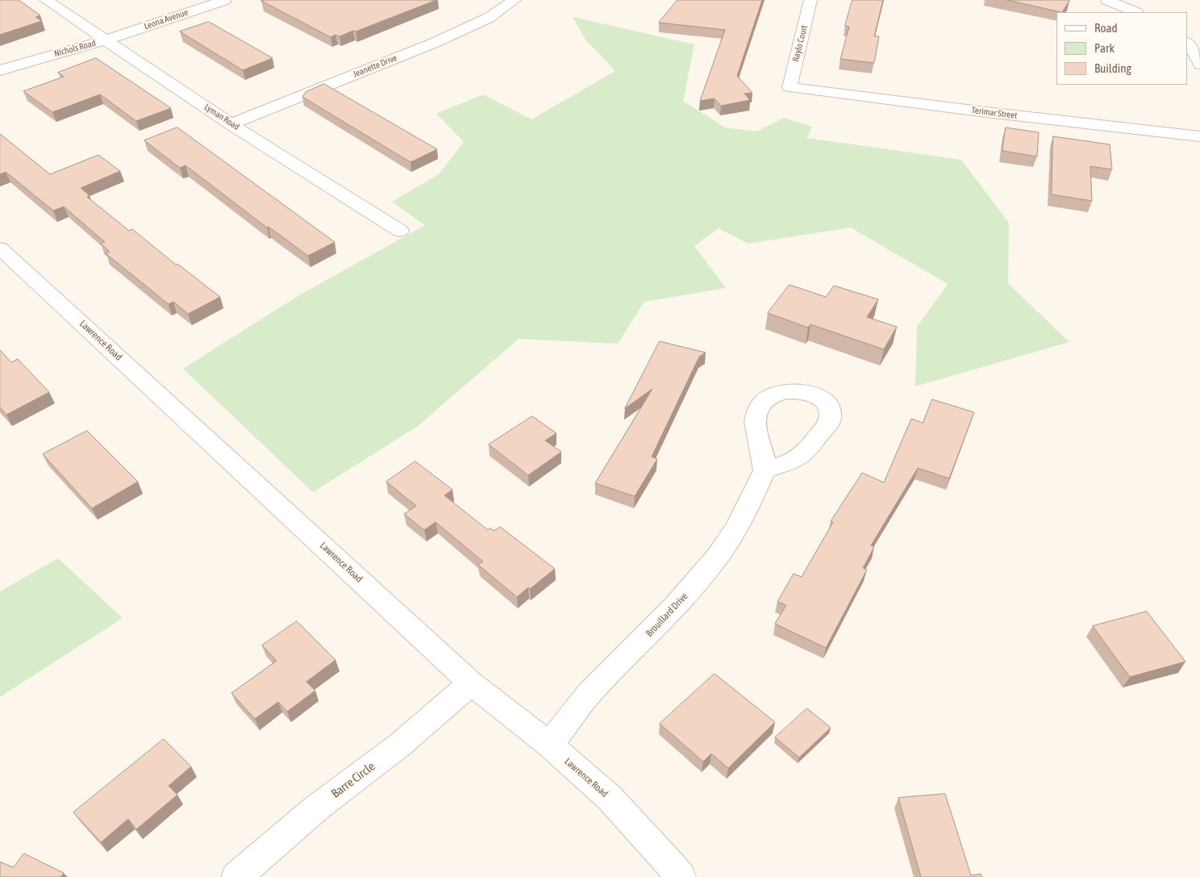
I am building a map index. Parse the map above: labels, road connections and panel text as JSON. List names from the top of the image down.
{
  "streets": {
    "street": [
      "Leona Avenue",
      "Raylo Court",
      "Nichols Road",
      "Jeanette Drive",
      "Terimar Street",
      "Lyman Road",
      "Lawrence Road",
      "Brouillard Drive",
      "Barre Circle"
    ]
  },
  "crossings": [
    ["Leona Avenue", "Nichols Road"],
    ["Leona Avenue", "Lyman Road"],
    ["Raylo Court", "Terimar Street"],
    ["Nichols Road", "Lyman Road"],
    ["Jeanette Drive", "Lyman Road"],
    ["Lawrence Road", "Brouillard Drive"],
    ["Lawrence Road", "Barre Circle"]
  ],
  "legend": ["Road", "Park", "Building"]
}
